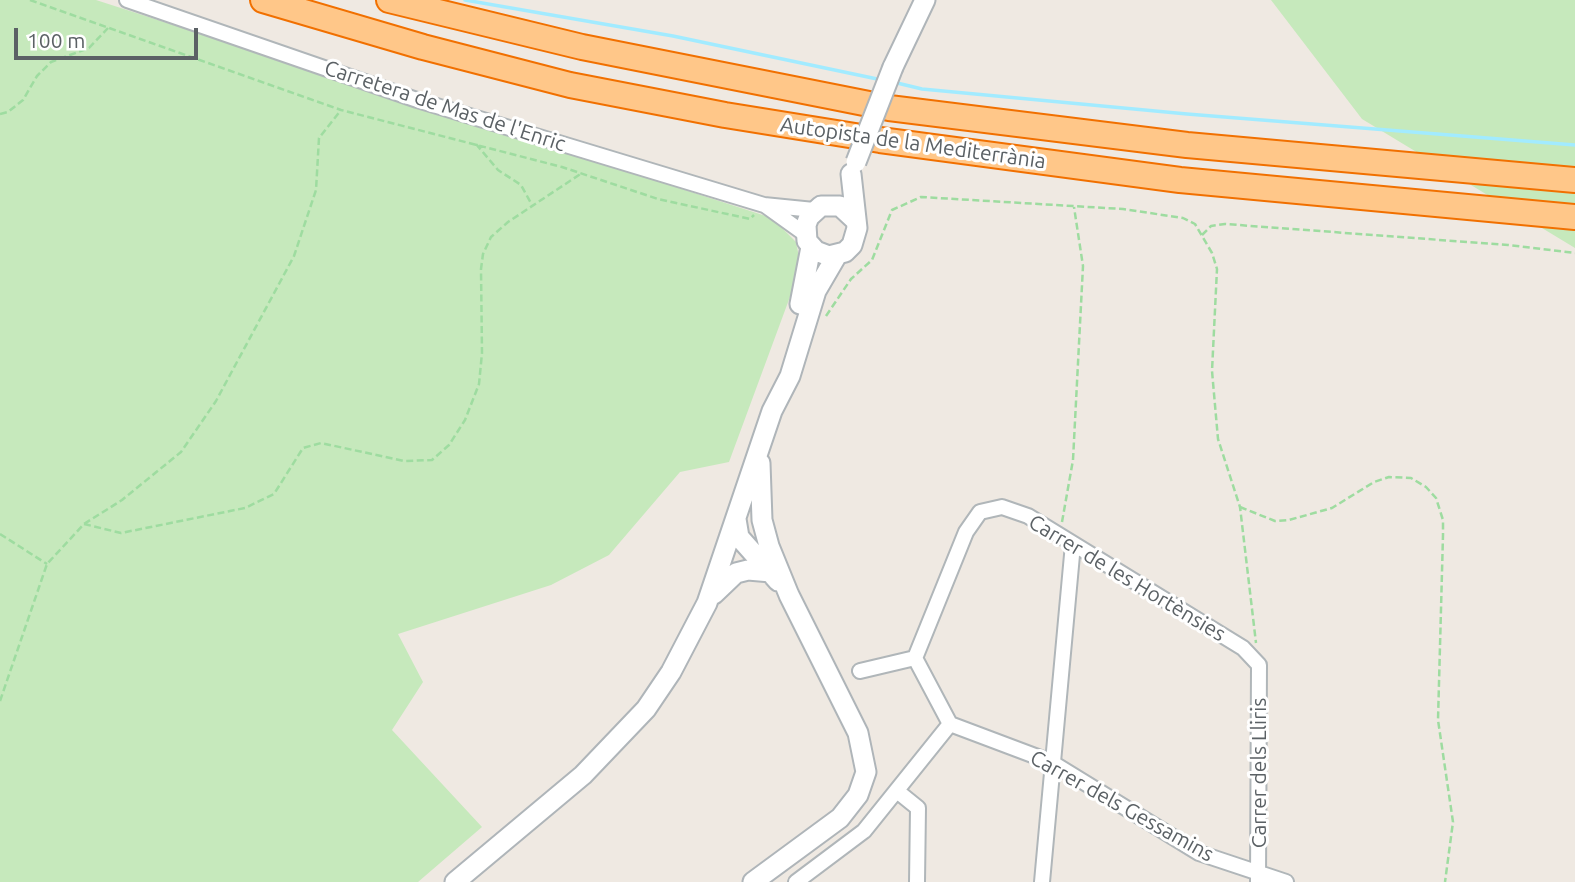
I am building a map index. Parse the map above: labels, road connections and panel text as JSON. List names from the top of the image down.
{
  "streets": {
    "highway": ["Autopista de la Mediterrània"],
    "street": [
      "Carretera de Mas de l'Enric",
      "Carrer de les Hortènsies",
      "Carrer dels Lliris",
      "Carrer dels Gessamins"
    ]
  },
  "crossings": [
    ["Carrer de les Hortènsies", "Carrer dels Lliris"],
    ["Carrer dels Lliris", "Carrer dels Gessamins"]
  ],
  "scale_bar": "100 m"
}
